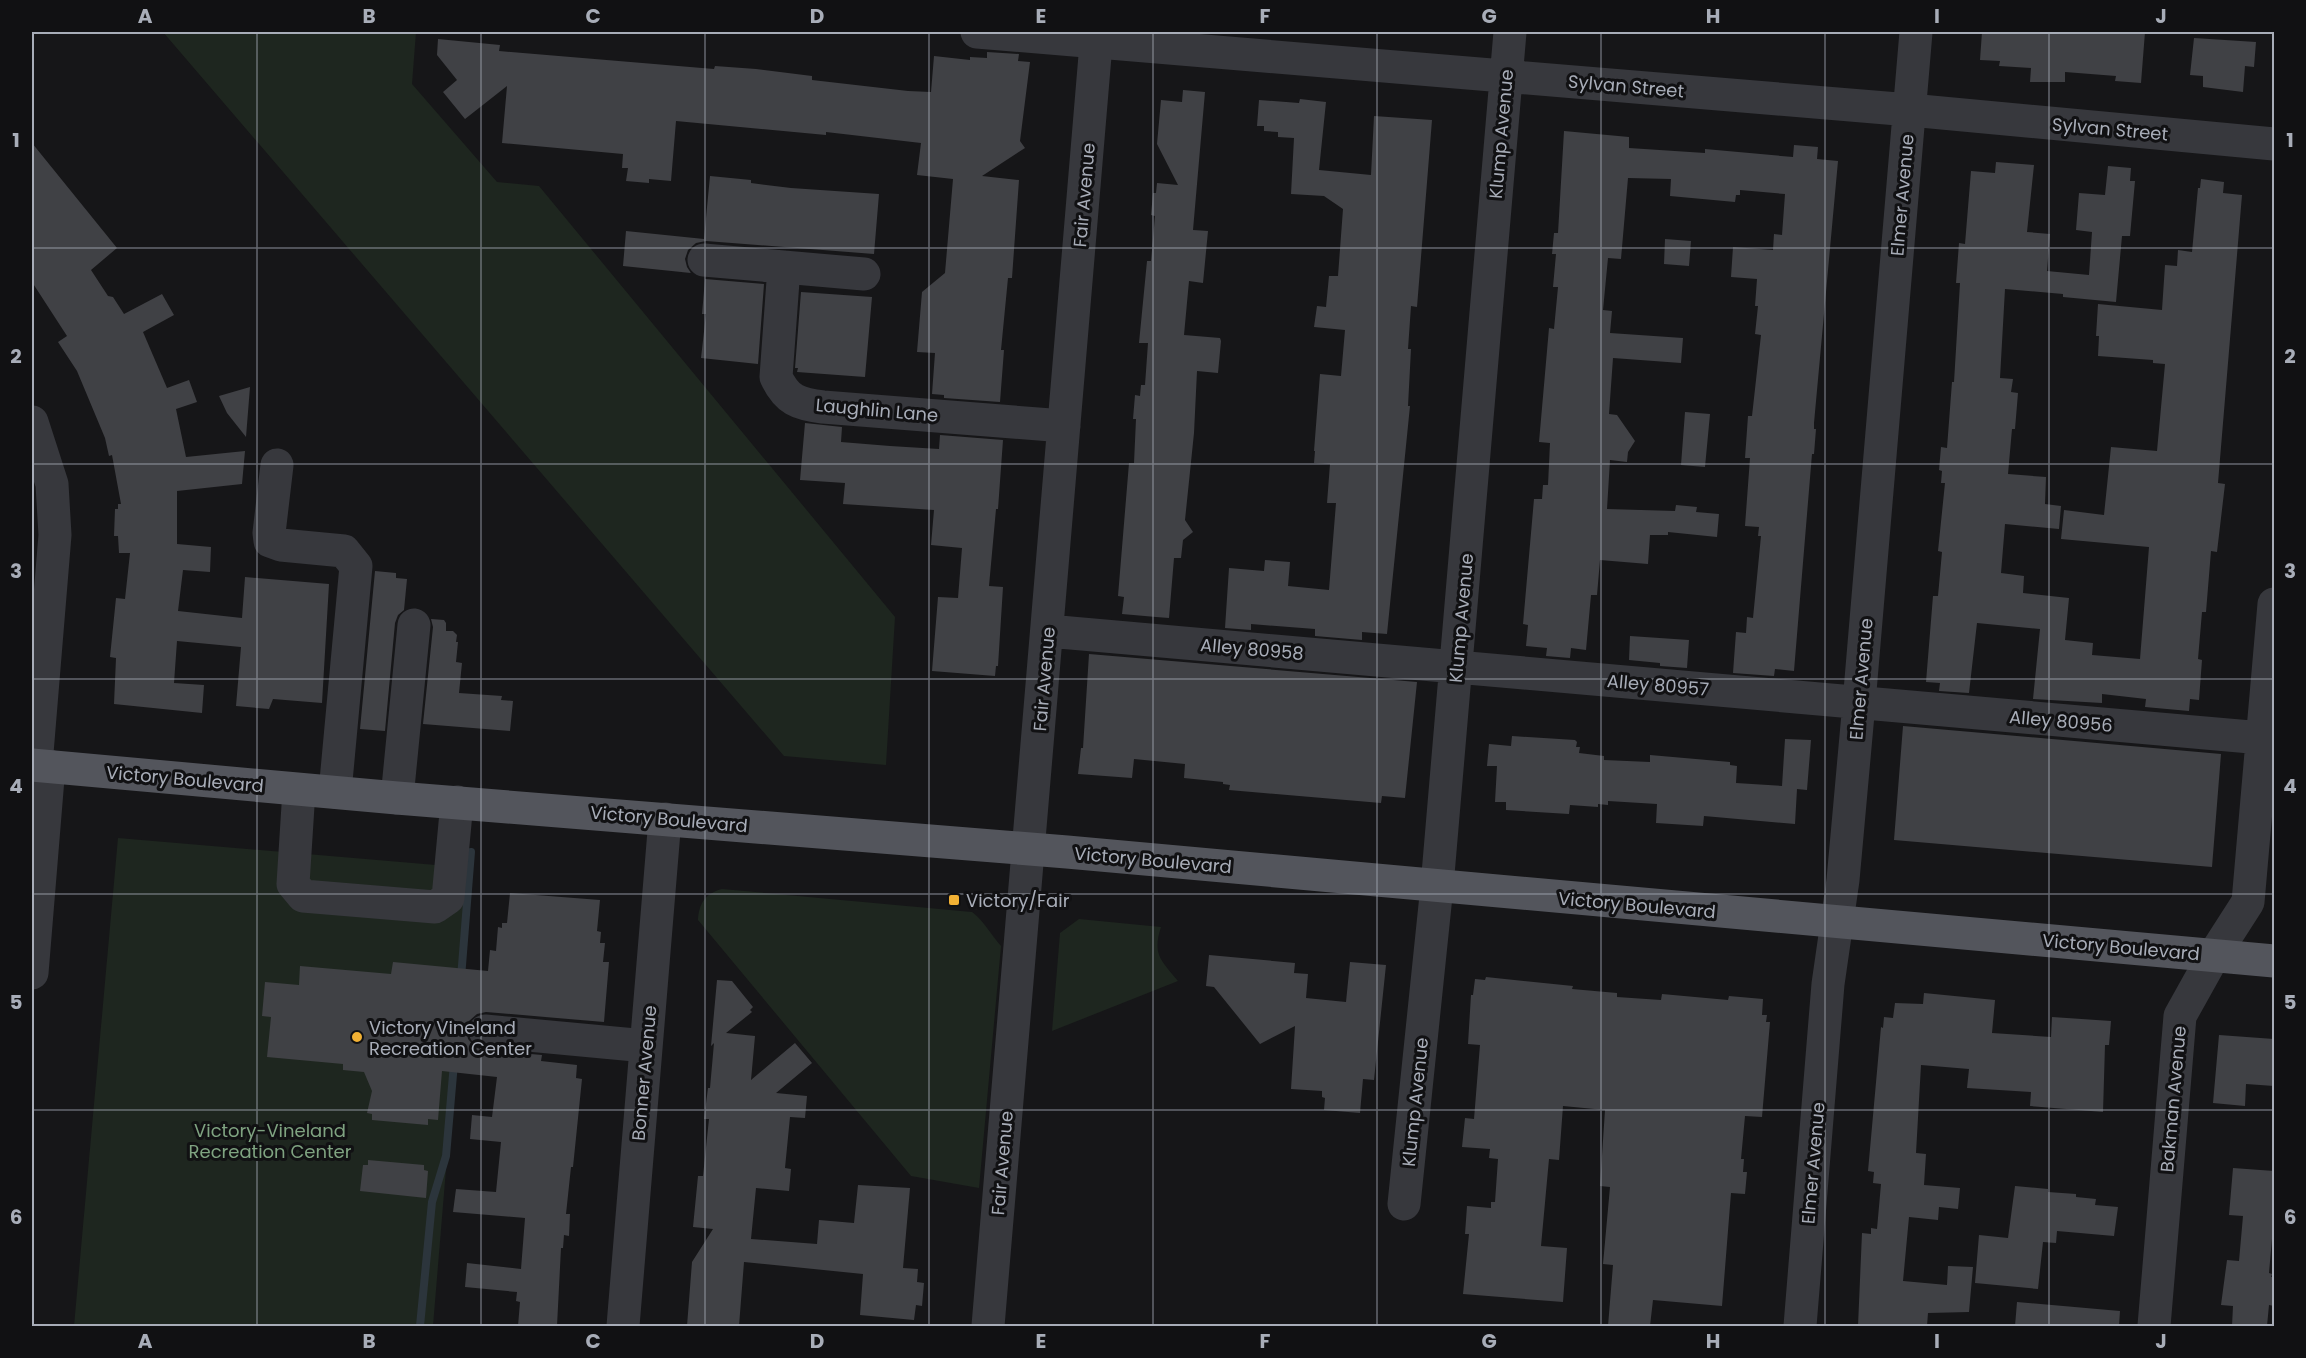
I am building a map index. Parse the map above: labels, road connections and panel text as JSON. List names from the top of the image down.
{
  "streets": {
    "main road": ["Victory Boulevard"],
    "street": [
      "Sylvan Street",
      "Klump Avenue",
      "Fair Avenue",
      "Elmer Avenue",
      "Laughlin Lane",
      "Alley 80958",
      "Alley 80957",
      "Alley 80956",
      "Bonner Avenue",
      "Bakman Avenue"
    ]
  },
  "crossings": [
    ["Sylvan Street", "Klump Avenue"],
    ["Sylvan Street", "Fair Avenue"],
    ["Sylvan Street", "Elmer Avenue"],
    ["Klump Avenue", "Alley 80958"],
    ["Klump Avenue", "Alley 80957"],
    ["Klump Avenue", "Victory Boulevard"],
    ["Fair Avenue", "Laughlin Lane"],
    ["Fair Avenue", "Alley 80958"],
    ["Fair Avenue", "Victory Boulevard"],
    ["Elmer Avenue", "Alley 80957"],
    ["Elmer Avenue", "Alley 80956"],
    ["Elmer Avenue", "Victory Boulevard"],
    ["Alley 80958", "Alley 80957"],
    ["Alley 80957", "Alley 80956"],
    ["Alley 80956", "Bakman Avenue"],
    ["Victory Boulevard", "Bonner Avenue"],
    ["Victory Boulevard", "Bakman Avenue"]
  ],
  "parks": ["Victory-Vineland Recreation Center"],
  "places": {
    "transit": ["Victory/Fair"],
    "other": ["Victory Vineland Recreation Center"]
  },
  "grid": {
    "columns": [
      "A",
      "B",
      "C",
      "D",
      "E",
      "F",
      "G",
      "H",
      "I",
      "J"
    ],
    "rows": [
      "1",
      "2",
      "3",
      "4",
      "5",
      "6"
    ]
  }
}
